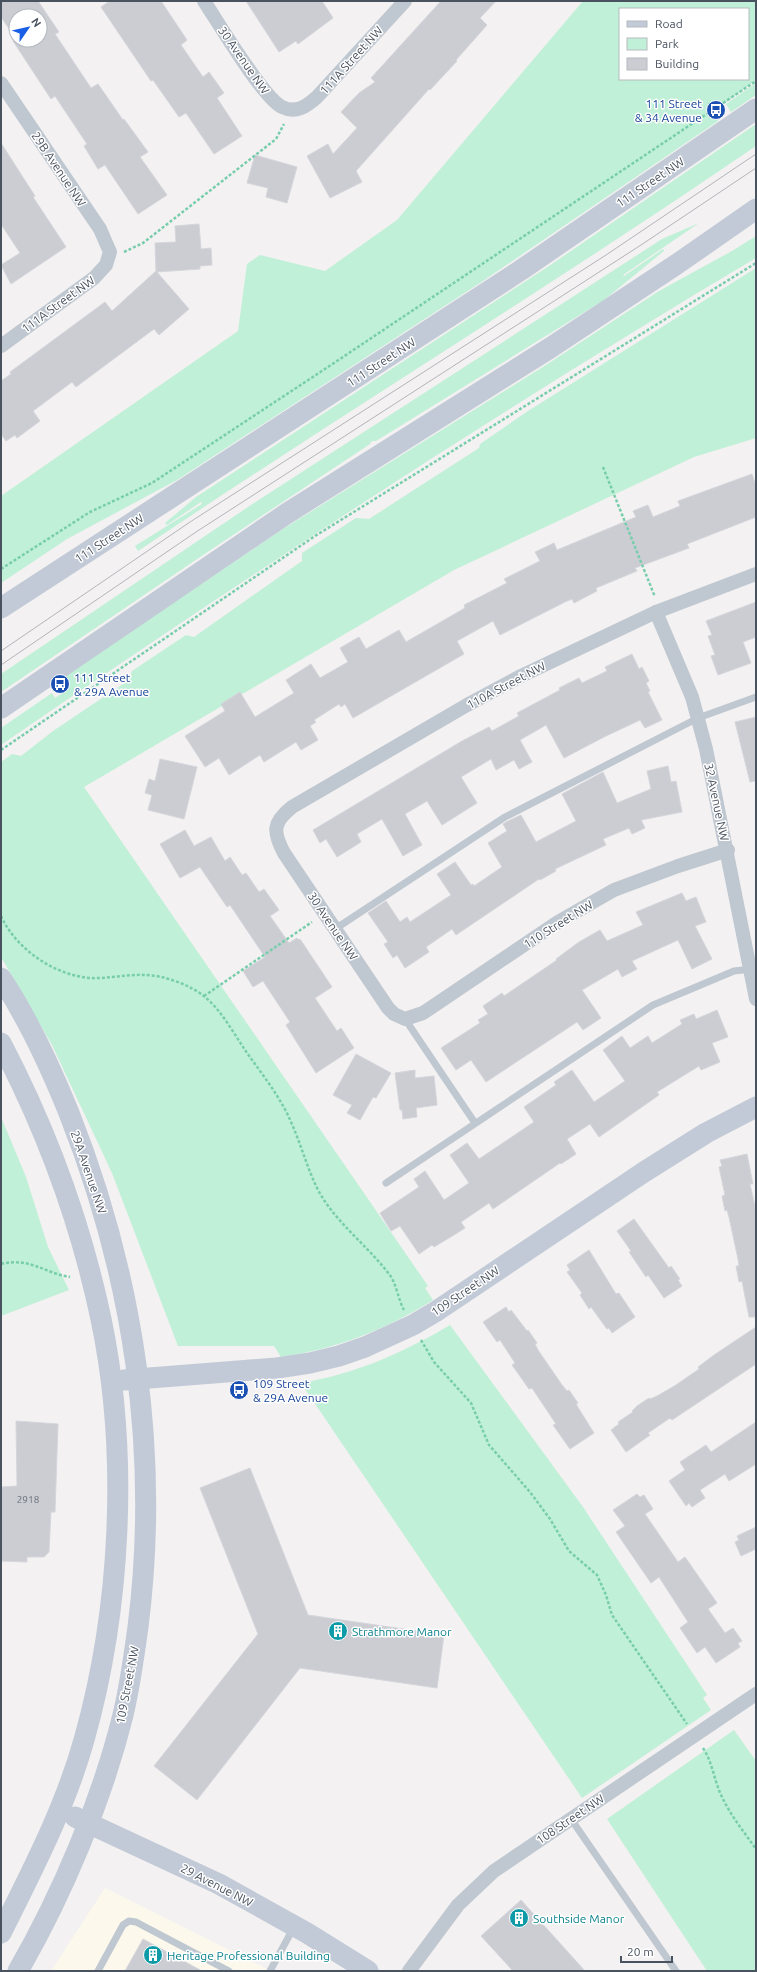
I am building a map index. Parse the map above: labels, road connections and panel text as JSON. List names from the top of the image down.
{
  "streets": {
    "street": [
      "30 Avenue NW",
      "111A Street NW",
      "29B Avenue NW",
      "111 Street NW",
      "110A Street NW",
      "32 Avenue NW",
      "110 Street NW",
      "29A Avenue NW",
      "109 Street NW",
      "108 Street NW",
      "29 Avenue NW"
    ]
  },
  "crossings": [
    ["30 Avenue NW", "111A Street NW"],
    ["30 Avenue NW", "110A Street NW"],
    ["30 Avenue NW", "110 Street NW"],
    ["111A Street NW", "29B Avenue NW"],
    ["110A Street NW", "32 Avenue NW"],
    ["32 Avenue NW", "110 Street NW"],
    ["29A Avenue NW", "109 Street NW"],
    ["109 Street NW", "29 Avenue NW"]
  ],
  "places": {
    "bus stop": ["111 Street & 34 Avenue", "111 Street & 29A Avenue", "109 Street & 29A Avenue"],
    "building": ["Strathmore Manor", "Southside Manor", "Heritage Professional Building"]
  },
  "house_numbers": ["2918"],
  "legend": ["Road", "Park", "Building"],
  "scale_bar": "20 m",
  "north": "top right"
}
